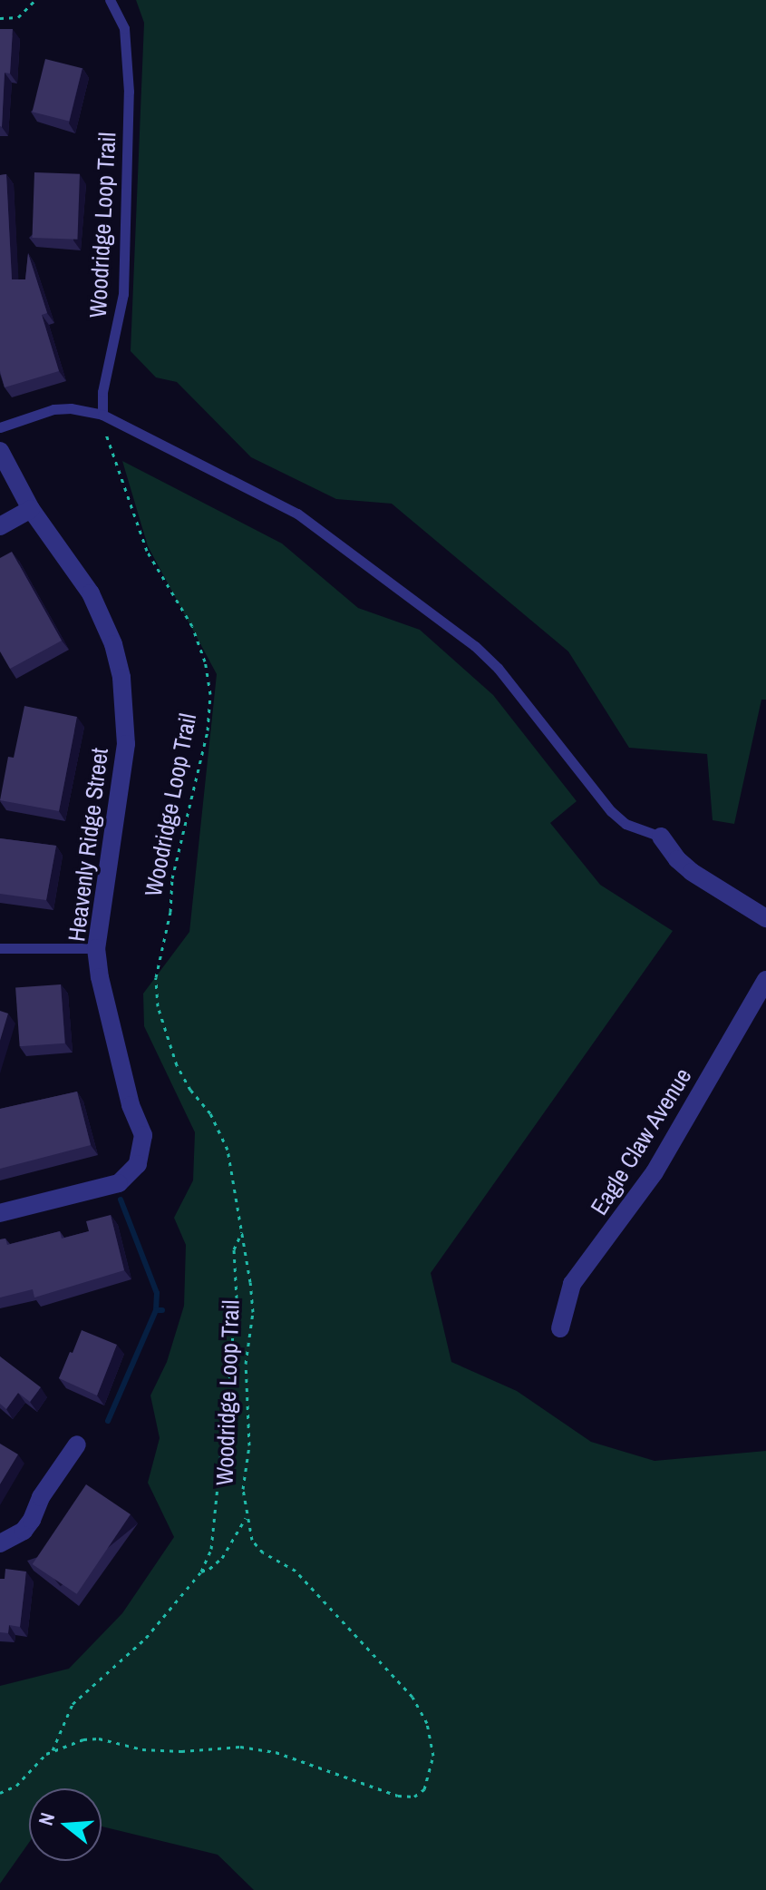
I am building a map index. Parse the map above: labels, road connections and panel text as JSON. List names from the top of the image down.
{
  "streets": {
    "street": ["Heavenly Ridge Street", "Eagle Claw Avenue"],
    "lane": ["Woodridge Loop Trail"]
  },
  "north": "left"
}
